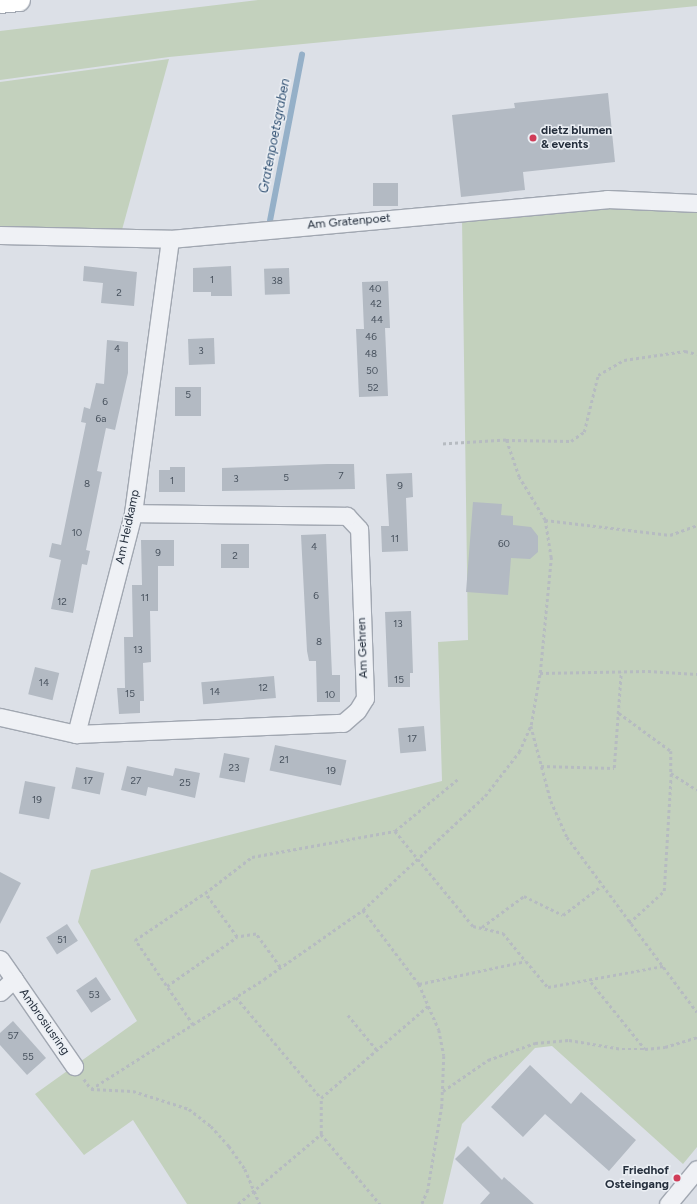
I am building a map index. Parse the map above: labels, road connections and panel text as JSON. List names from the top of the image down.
{
  "streets": {
    "street": [
      "Am Gratenpoet",
      "Am Heidkamp",
      "Am Gehren",
      "Ambrosiusring"
    ]
  },
  "crossings": [
    ["Am Gratenpoet", "Am Heidkamp"],
    ["Am Heidkamp", "Am Gehren"]
  ],
  "water": ["Gratenpoetsgraben"],
  "places": ["dietz blumen & events", "Friedhof Osteingang"],
  "house_numbers": [
    "1",
    "38",
    "40",
    "2",
    "42",
    "44",
    "46",
    "4",
    "3",
    "48",
    "50",
    "52",
    "5",
    "6",
    "6a",
    "7",
    "5",
    "3",
    "1",
    "8",
    "9",
    "10",
    "11",
    "60",
    "4",
    "9",
    "2",
    "6",
    "11",
    "12",
    "13",
    "8",
    "13",
    "15",
    "14",
    "12",
    "14",
    "15",
    "10",
    "17",
    "21",
    "23",
    "19",
    "17",
    "27",
    "25",
    "19",
    "51",
    "53",
    "57",
    "55"
  ]
}
